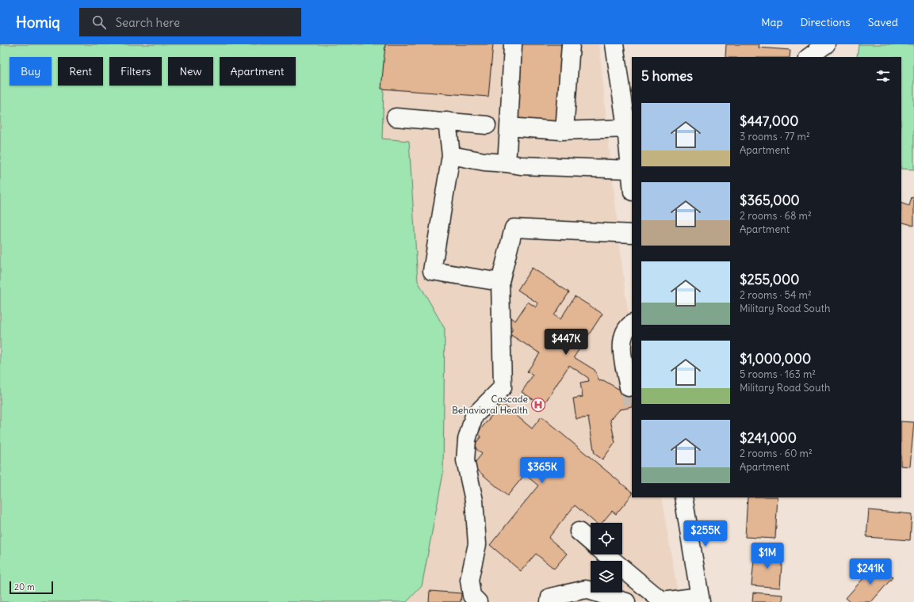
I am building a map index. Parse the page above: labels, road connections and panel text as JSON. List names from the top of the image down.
{
  "places": {
    "hospital": ["Cascade Behavioral Health"]
  },
  "scale_bar": "20 m",
  "page": {
    "header": "Homiq",
    "search": "Search here",
    "nav": ["Map", "Directions", "Saved"],
    "chip": [
      "Buy",
      "Rent",
      "Filters",
      "New",
      "Apartment"
    ],
    "heading": "5 homes",
    "list": [
      {
        "name": "$447,000",
        "note": "3 rooms · 77 m² · Apartment"
      },
      {
        "name": "$365,000",
        "note": "2 rooms · 68 m² · Apartment"
      },
      {
        "name": "$255,000",
        "note": "2 rooms · 54 m² · Military Road South"
      },
      {
        "name": "$1,000,000",
        "note": "5 rooms · 163 m² · Military Road South"
      },
      {
        "name": "$241,000",
        "note": "2 rooms · 60 m² · Apartment"
      }
    ],
    "price": [
      "$447K",
      "$365K",
      "$255K",
      "$1M",
      "$241K"
    ],
    "scale": "20 m"
  }
}
